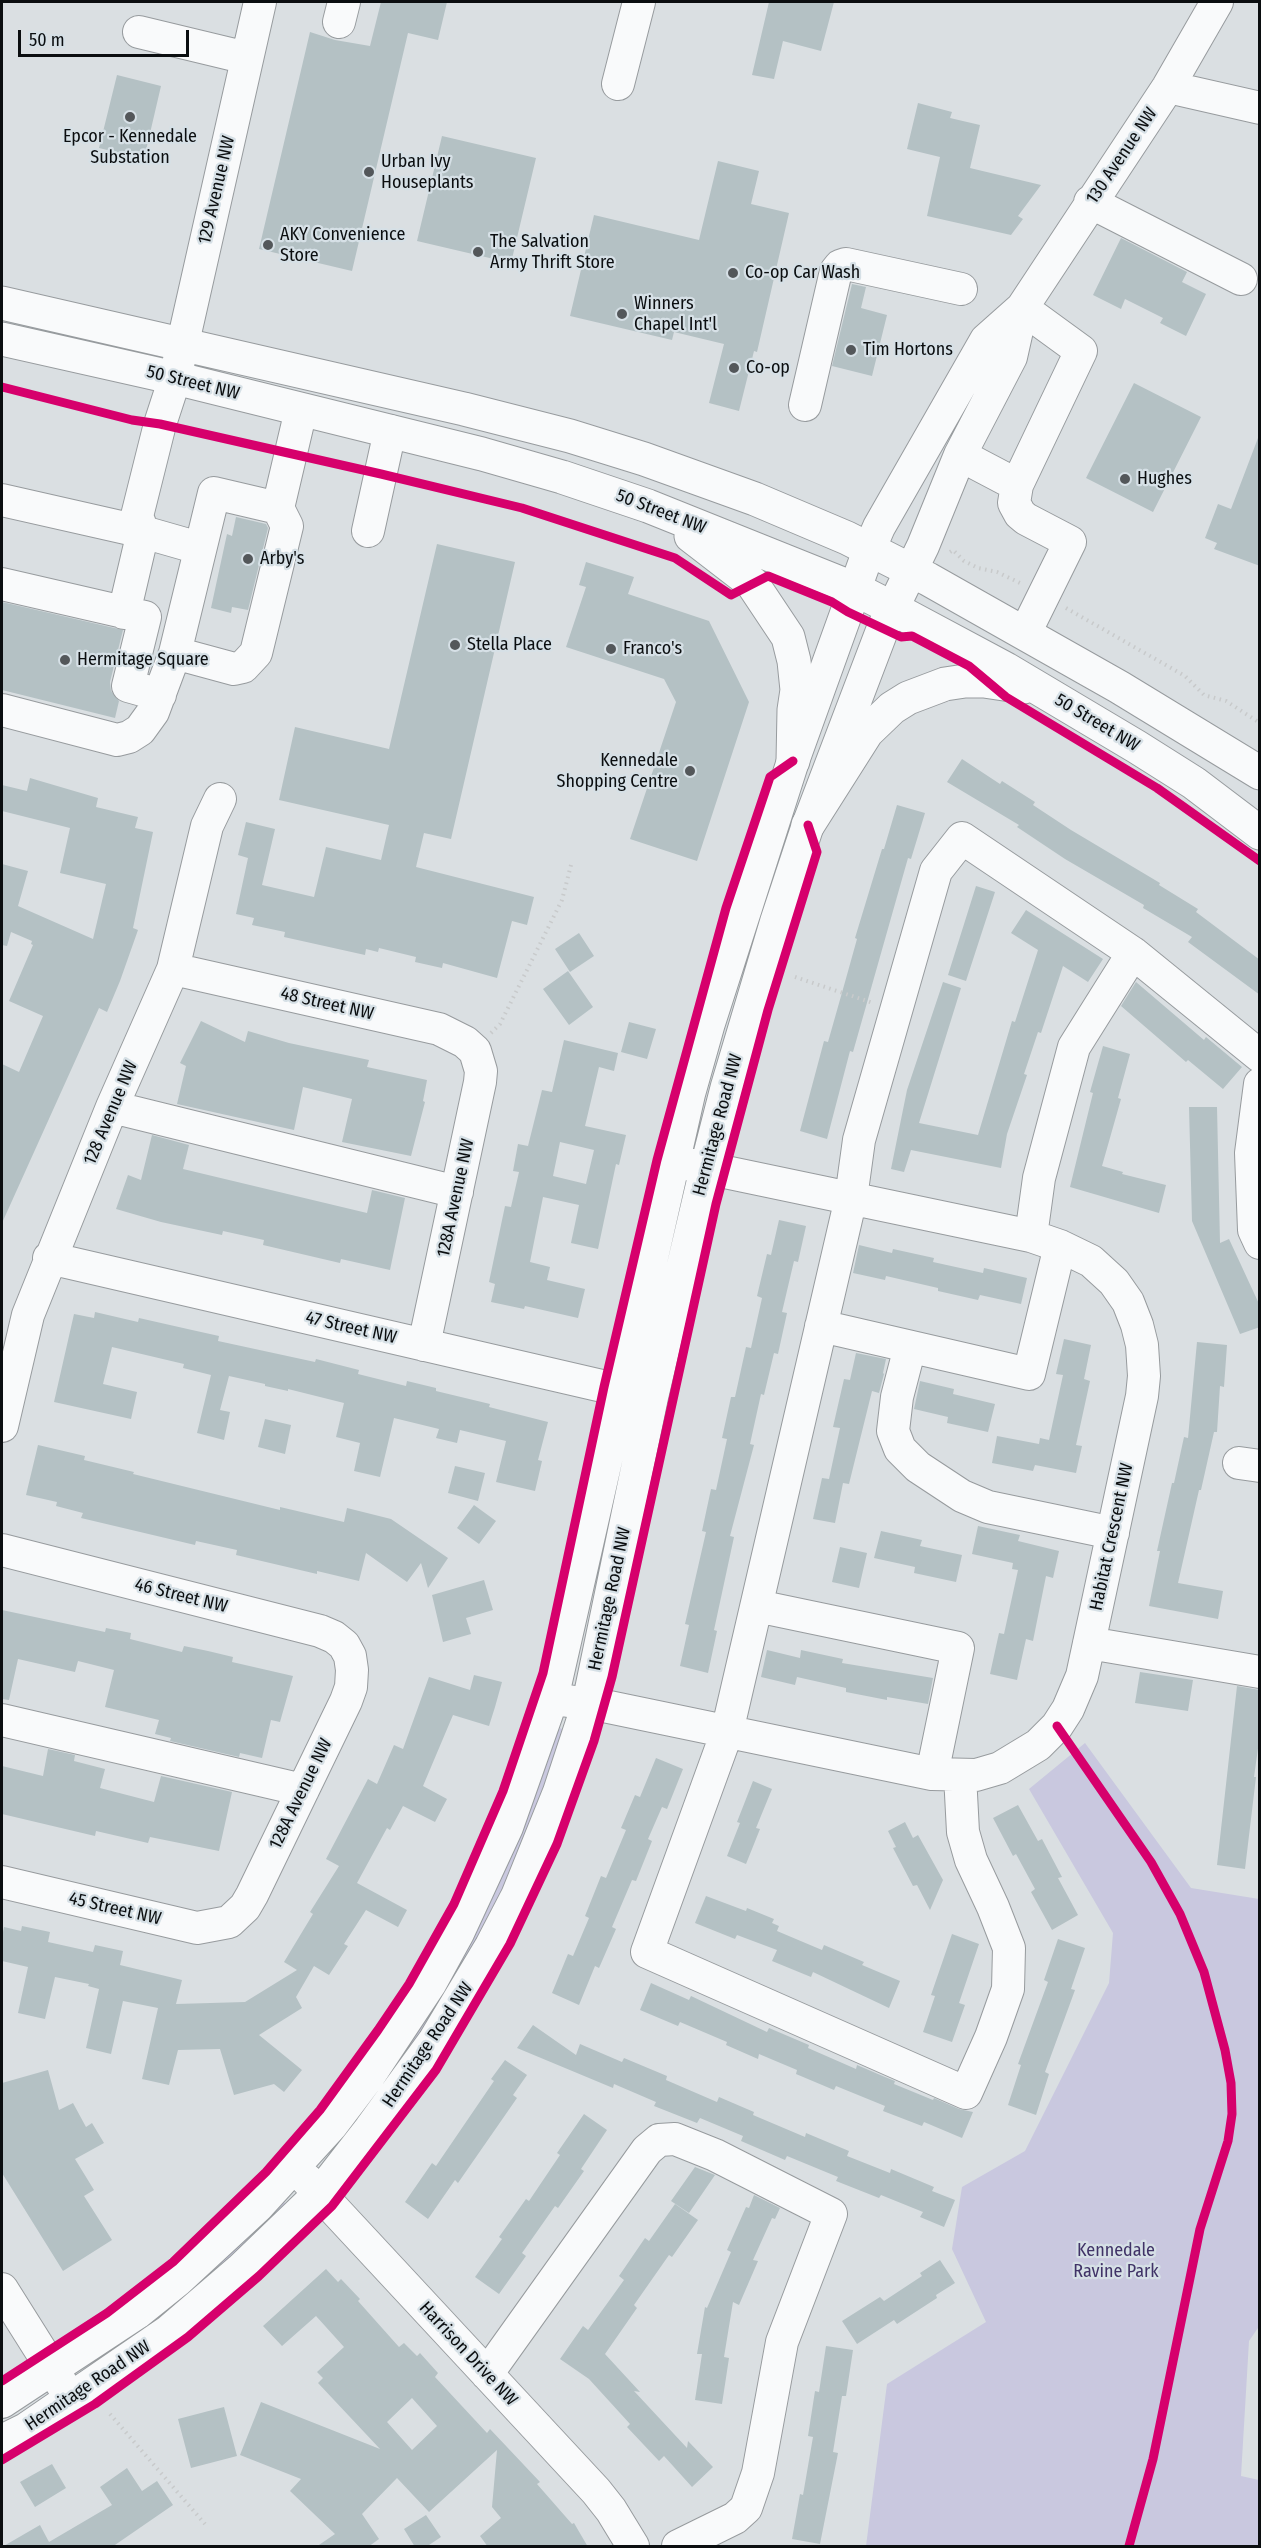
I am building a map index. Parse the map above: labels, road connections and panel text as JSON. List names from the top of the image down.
{
  "streets": {
    "main road": ["50 Street NW"],
    "street": [
      "130 Avenue NW",
      "129 Avenue NW",
      "48 Street NW",
      "128 Avenue NW",
      "Hermitage Road NW",
      "128A Avenue NW",
      "47 Street NW",
      "Habitat Crescent NW",
      "46 Street NW",
      "45 Street NW",
      "Harrison Drive NW"
    ]
  },
  "crossings": [
    ["130 Avenue NW", "50 Street NW"],
    ["130 Avenue NW", "Hermitage Road NW"],
    ["129 Avenue NW", "50 Street NW"],
    ["50 Street NW", "Hermitage Road NW"],
    ["48 Street NW", "128 Avenue NW"],
    ["48 Street NW", "128A Avenue NW"],
    ["128 Avenue NW", "47 Street NW"],
    ["Hermitage Road NW", "47 Street NW"],
    ["Hermitage Road NW", "Habitat Crescent NW"],
    ["Hermitage Road NW", "Harrison Drive NW"],
    ["128A Avenue NW", "47 Street NW"],
    ["128A Avenue NW", "46 Street NW"],
    ["128A Avenue NW", "45 Street NW"]
  ],
  "parks": ["Kennedale Ravine Park"],
  "places": [
    "Epcor - Kennedale Substation",
    "Urban Ivy Houseplants",
    "AKY Convenience Store",
    "The Salvation Army Thrift Store",
    "Co-op Car Wash",
    "Winners Chapel Int'l",
    "Tim Hortons",
    "Co-op",
    "Hughes",
    "Arby's",
    "Stella Place",
    "Franco's",
    "Hermitage Square",
    "Kennedale Shopping Centre"
  ],
  "scale_bar": "50 m"
}
